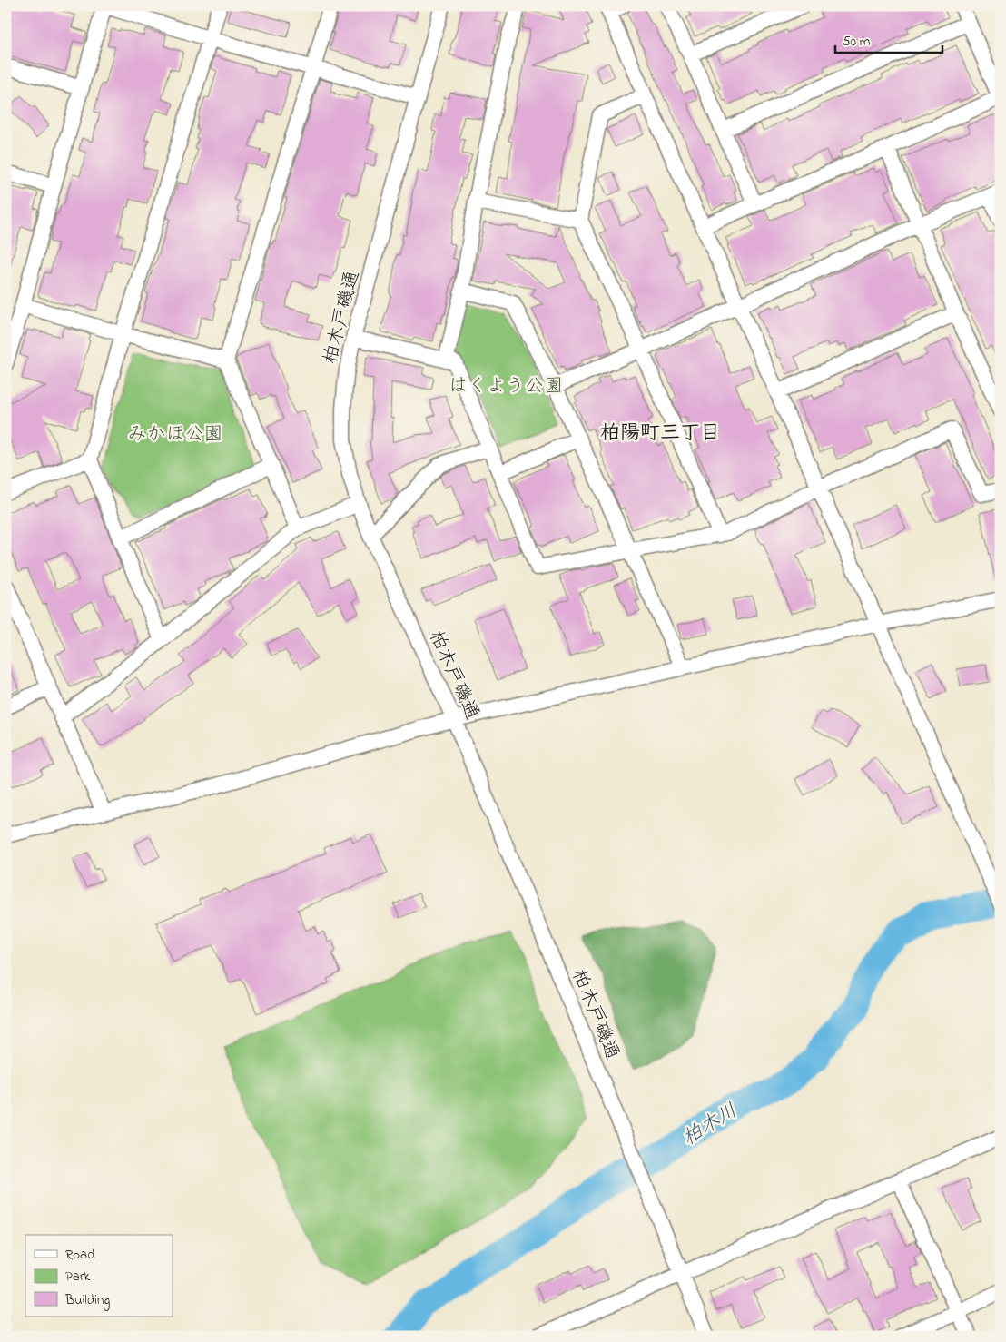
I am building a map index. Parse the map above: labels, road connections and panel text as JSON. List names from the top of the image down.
{
  "streets": {
    "street": ["柏木戸磯通"]
  },
  "districts": ["柏陽町三丁目"],
  "water": ["柏木川"],
  "parks": ["はくよう公園", "みかほ公園"],
  "legend": ["Road", "Park", "Building"],
  "scale_bar": "50 m"
}
